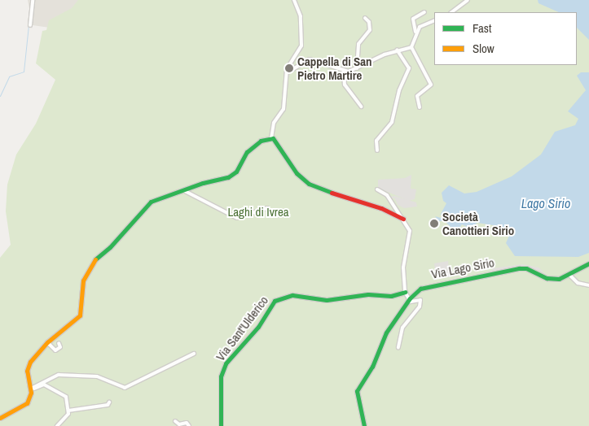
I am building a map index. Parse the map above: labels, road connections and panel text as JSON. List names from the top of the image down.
{
  "streets": {
    "street": ["Via Lago Sirio", "Via Sant'Ulderico"]
  },
  "water": ["Lago Sirio"],
  "parks": ["Laghi di Ivrea"],
  "places": ["Cappella di San Pietro Martire", "Società Canottieri Sirio"],
  "legend": ["Fast", "Slow"]
}
